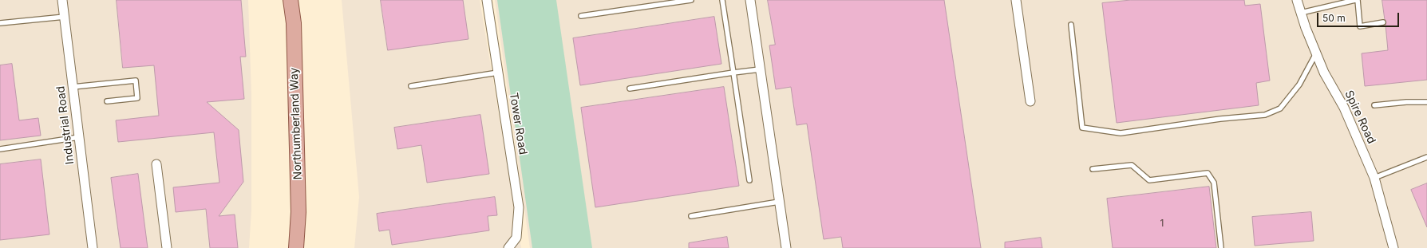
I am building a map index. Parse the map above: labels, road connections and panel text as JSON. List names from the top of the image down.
{
  "streets": {
    "main road": ["Northumberland Way"],
    "street": ["Spire Road", "Tower Road", "Industrial Road"]
  },
  "house_numbers": ["1"],
  "scale_bar": "50 m"
}
